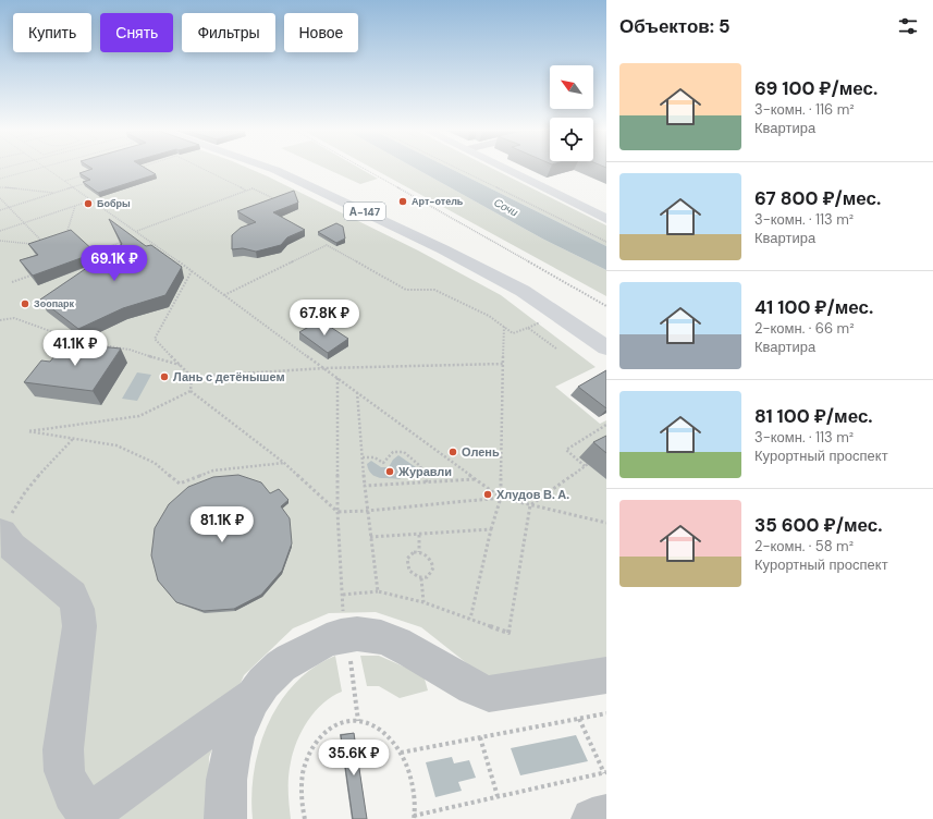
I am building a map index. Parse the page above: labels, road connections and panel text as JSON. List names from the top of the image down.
{
  "streets": {
    "main road": ["А-147"]
  },
  "water": ["Сочи"],
  "places": [
    "Арт-отель",
    "Бобры",
    "Зоопарк",
    "Лань с детёнышем",
    "Олень",
    "Журавли",
    "Хлудов В. А."
  ],
  "north": "top left",
  "page": {
    "heading": "Объектов: 5",
    "chip": [
      "Купить",
      "Снять",
      "Фильтры",
      "Новое"
    ],
    "list": [
      {
        "name": "69 100 ₽/мес.",
        "note": "3-комн. · 116 m² · Квартира"
      },
      {
        "name": "67 800 ₽/мес.",
        "note": "3-комн. · 113 m² · Квартира"
      },
      {
        "name": "41 100 ₽/мес.",
        "note": "2-комн. · 66 m² · Квартира"
      },
      {
        "name": "81 100 ₽/мес.",
        "note": "3-комн. · 113 m² · Курортный проспект"
      },
      {
        "name": "35 600 ₽/мес.",
        "note": "2-комн. · 58 m² · Курортный проспект"
      }
    ],
    "price": [
      "69.1K ₽",
      "67.8K ₽",
      "41.1K ₽",
      "81.1K ₽",
      "35.6K ₽"
    ]
  }
}
